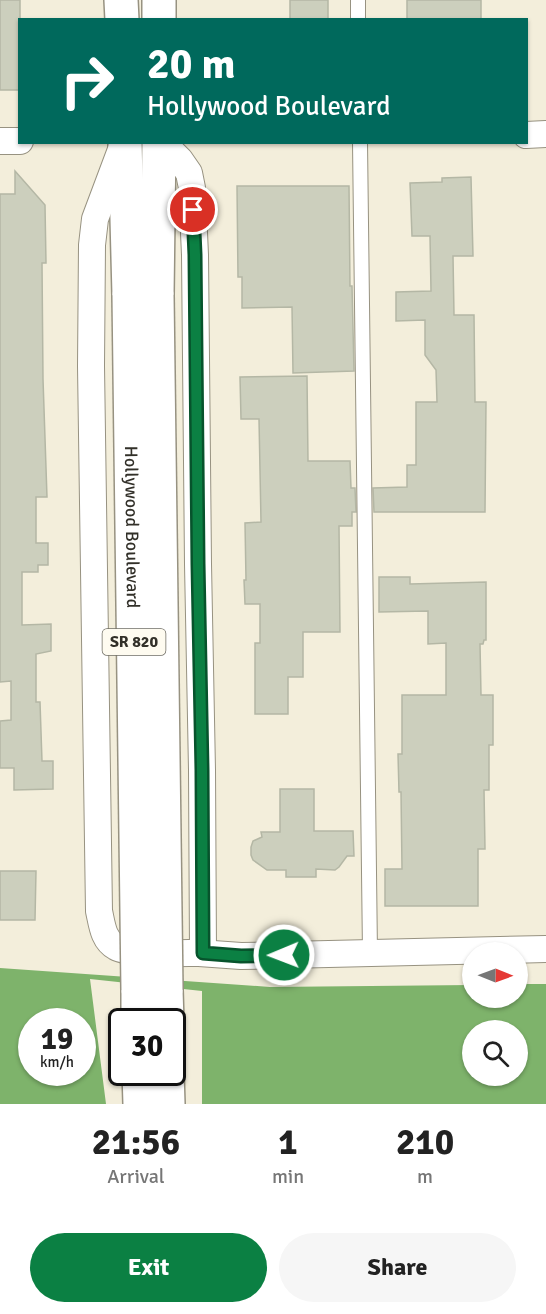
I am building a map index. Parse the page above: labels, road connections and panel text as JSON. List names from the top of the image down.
{
  "streets": {
    "main road": ["Hollywood Boulevard", "SR 820"]
  },
  "north": "right",
  "page": {
    "turn": ["20 m", "Hollywood Boulevard"],
    "speed": "19 km/h",
    "limit": "30",
    "eta": [
      "21:56",
      "Arrival",
      "1",
      "min",
      "210",
      "m"
    ],
    "buttons": ["Exit", "Share"]
  }
}
